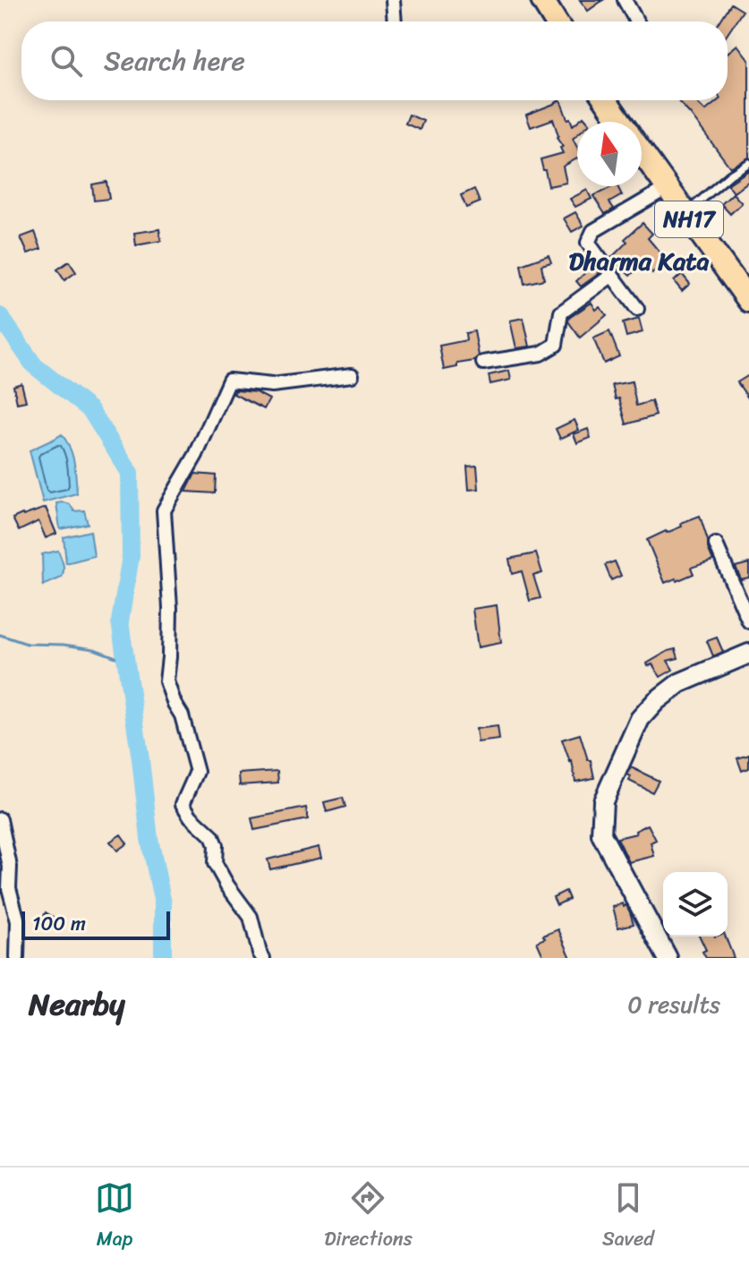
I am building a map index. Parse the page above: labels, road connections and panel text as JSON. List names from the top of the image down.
{
  "streets": {
    "highway": ["NH17"]
  },
  "districts": ["Dharma Kata"],
  "scale_bar": "100 m",
  "north": "top",
  "page": {
    "search": "Search here",
    "scale": "100 m",
    "heading": ["Nearby", "0 results"],
    "nav": ["Map", "Directions", "Saved"]
  }
}
